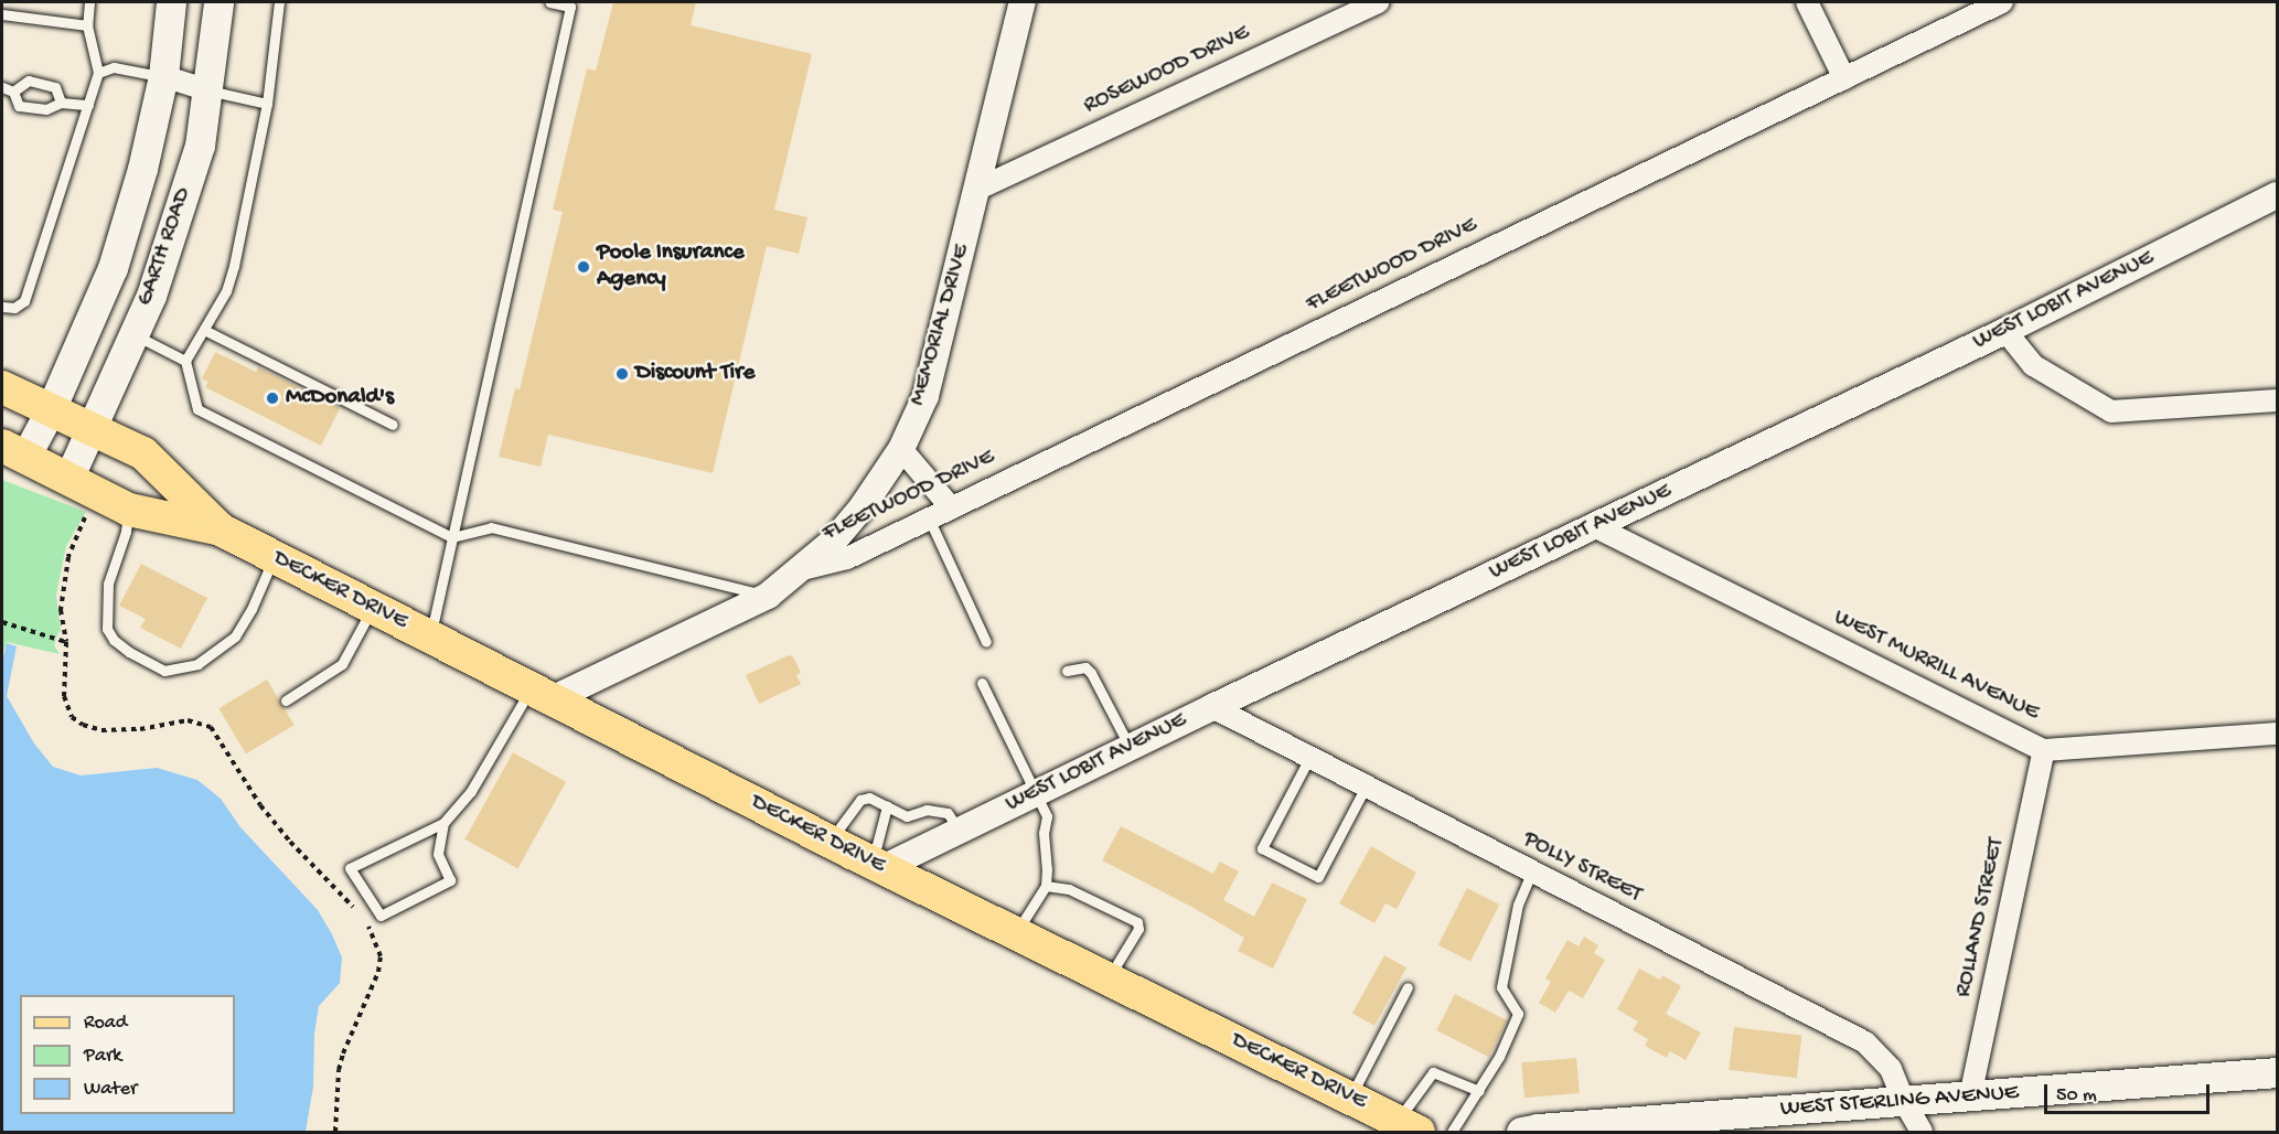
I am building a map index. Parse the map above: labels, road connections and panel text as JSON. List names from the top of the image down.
{
  "streets": {
    "main road": ["GARTH ROAD", "DECKER DRIVE", "WEST STERLING AVENUE"],
    "street": [
      "ROSEWOOD DRIVE",
      "FLEETWOOD DRIVE",
      "WEST LOBIT AVENUE",
      "MEMORIAL DRIVE",
      "WEST MURRILL AVENUE",
      "POLLY STREET",
      "ROLLAND STREET"
    ]
  },
  "crossings": [
    ["ROSEWOOD DRIVE", "MEMORIAL DRIVE"],
    ["GARTH ROAD", "DECKER DRIVE"],
    ["FLEETWOOD DRIVE", "MEMORIAL DRIVE"],
    ["WEST LOBIT AVENUE", "DECKER DRIVE"],
    ["WEST LOBIT AVENUE", "WEST MURRILL AVENUE"],
    ["WEST LOBIT AVENUE", "POLLY STREET"],
    ["MEMORIAL DRIVE", "DECKER DRIVE"],
    ["WEST MURRILL AVENUE", "ROLLAND STREET"],
    ["POLLY STREET", "WEST STERLING AVENUE"],
    ["ROLLAND STREET", "WEST STERLING AVENUE"]
  ],
  "places": ["Poole Insurance Agency", "Discount Tire", "McDonald's"],
  "legend": ["Road", "Park", "Water"],
  "scale_bar": "50 m"
}
